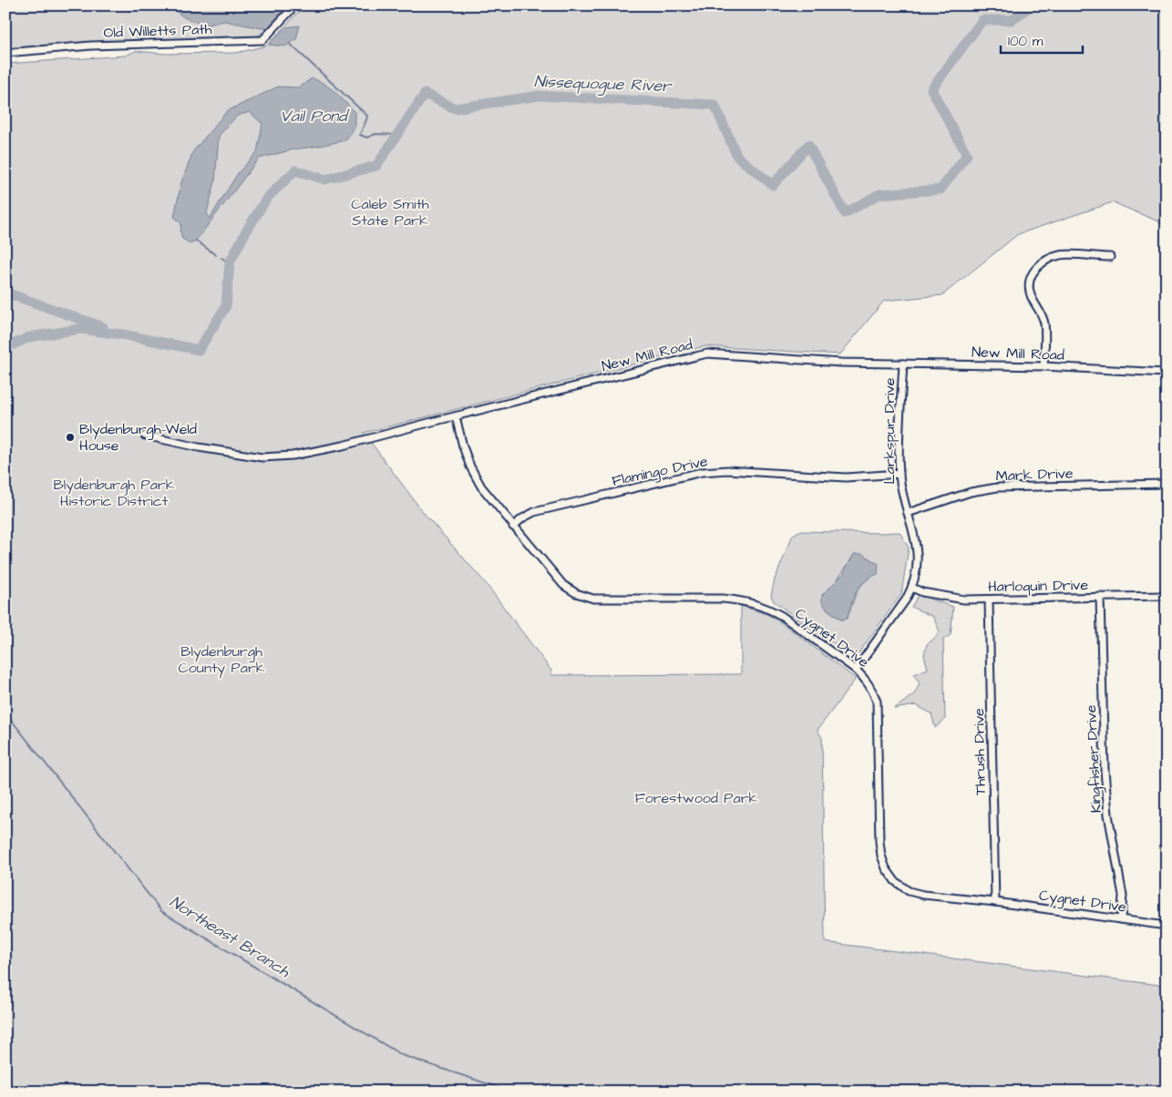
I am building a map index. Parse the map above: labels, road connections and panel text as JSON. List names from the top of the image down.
{
  "streets": {
    "street": [
      "Old Willetts Path",
      "New Mill Road",
      "Larkspur Drive",
      "Flamingo Drive",
      "Mark Drive",
      "Harloquin Drive",
      "Cygnet Drive",
      "Thrush Drive",
      "Kingfisher Drive"
    ]
  },
  "crossings": [
    ["New Mill Road", "Larkspur Drive"],
    ["New Mill Road", "Cygnet Drive"],
    ["Larkspur Drive", "Flamingo Drive"],
    ["Larkspur Drive", "Mark Drive"],
    ["Larkspur Drive", "Harloquin Drive"],
    ["Larkspur Drive", "Cygnet Drive"],
    ["Flamingo Drive", "Cygnet Drive"],
    ["Harloquin Drive", "Thrush Drive"],
    ["Harloquin Drive", "Kingfisher Drive"],
    ["Cygnet Drive", "Thrush Drive"],
    ["Cygnet Drive", "Kingfisher Drive"]
  ],
  "water": ["Nissequogue River", "Vail Pond", "Northeast Branch"],
  "parks": [
    "Caleb Smith State Park",
    "Blydenburgh Park Historic District",
    "Blydenburgh County Park",
    "Forestwood Park"
  ],
  "places": ["Blydenburgh-Weld House"],
  "scale_bar": "100 m"
}
